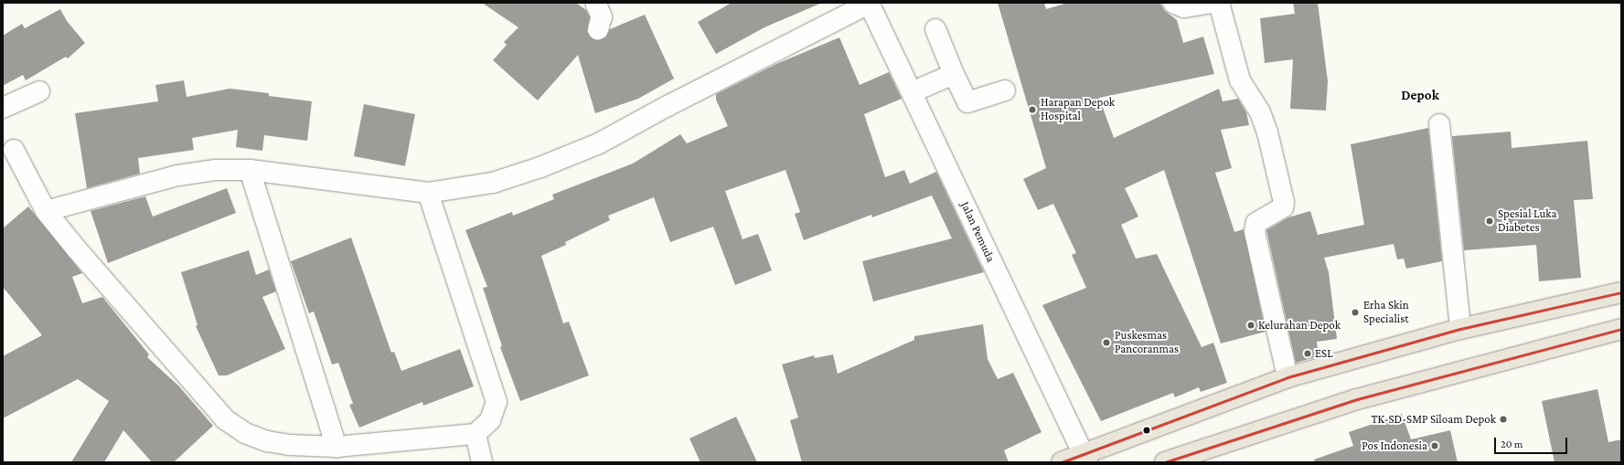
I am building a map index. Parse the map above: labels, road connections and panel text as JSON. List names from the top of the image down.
{
  "streets": {
    "street": ["Jalan Pemuda"]
  },
  "districts": ["Depok"],
  "places": [
    "Harapan Depok Hospital",
    "Spesial Luka Diabetes",
    "Erha Skin Specialist",
    "Kelurahan Depok",
    "Puskesmas Pancoranmas",
    "ESL",
    "TK-SD-SMP Siloam Depok",
    "Pos Indonesia"
  ],
  "scale_bar": "20 m"
}
